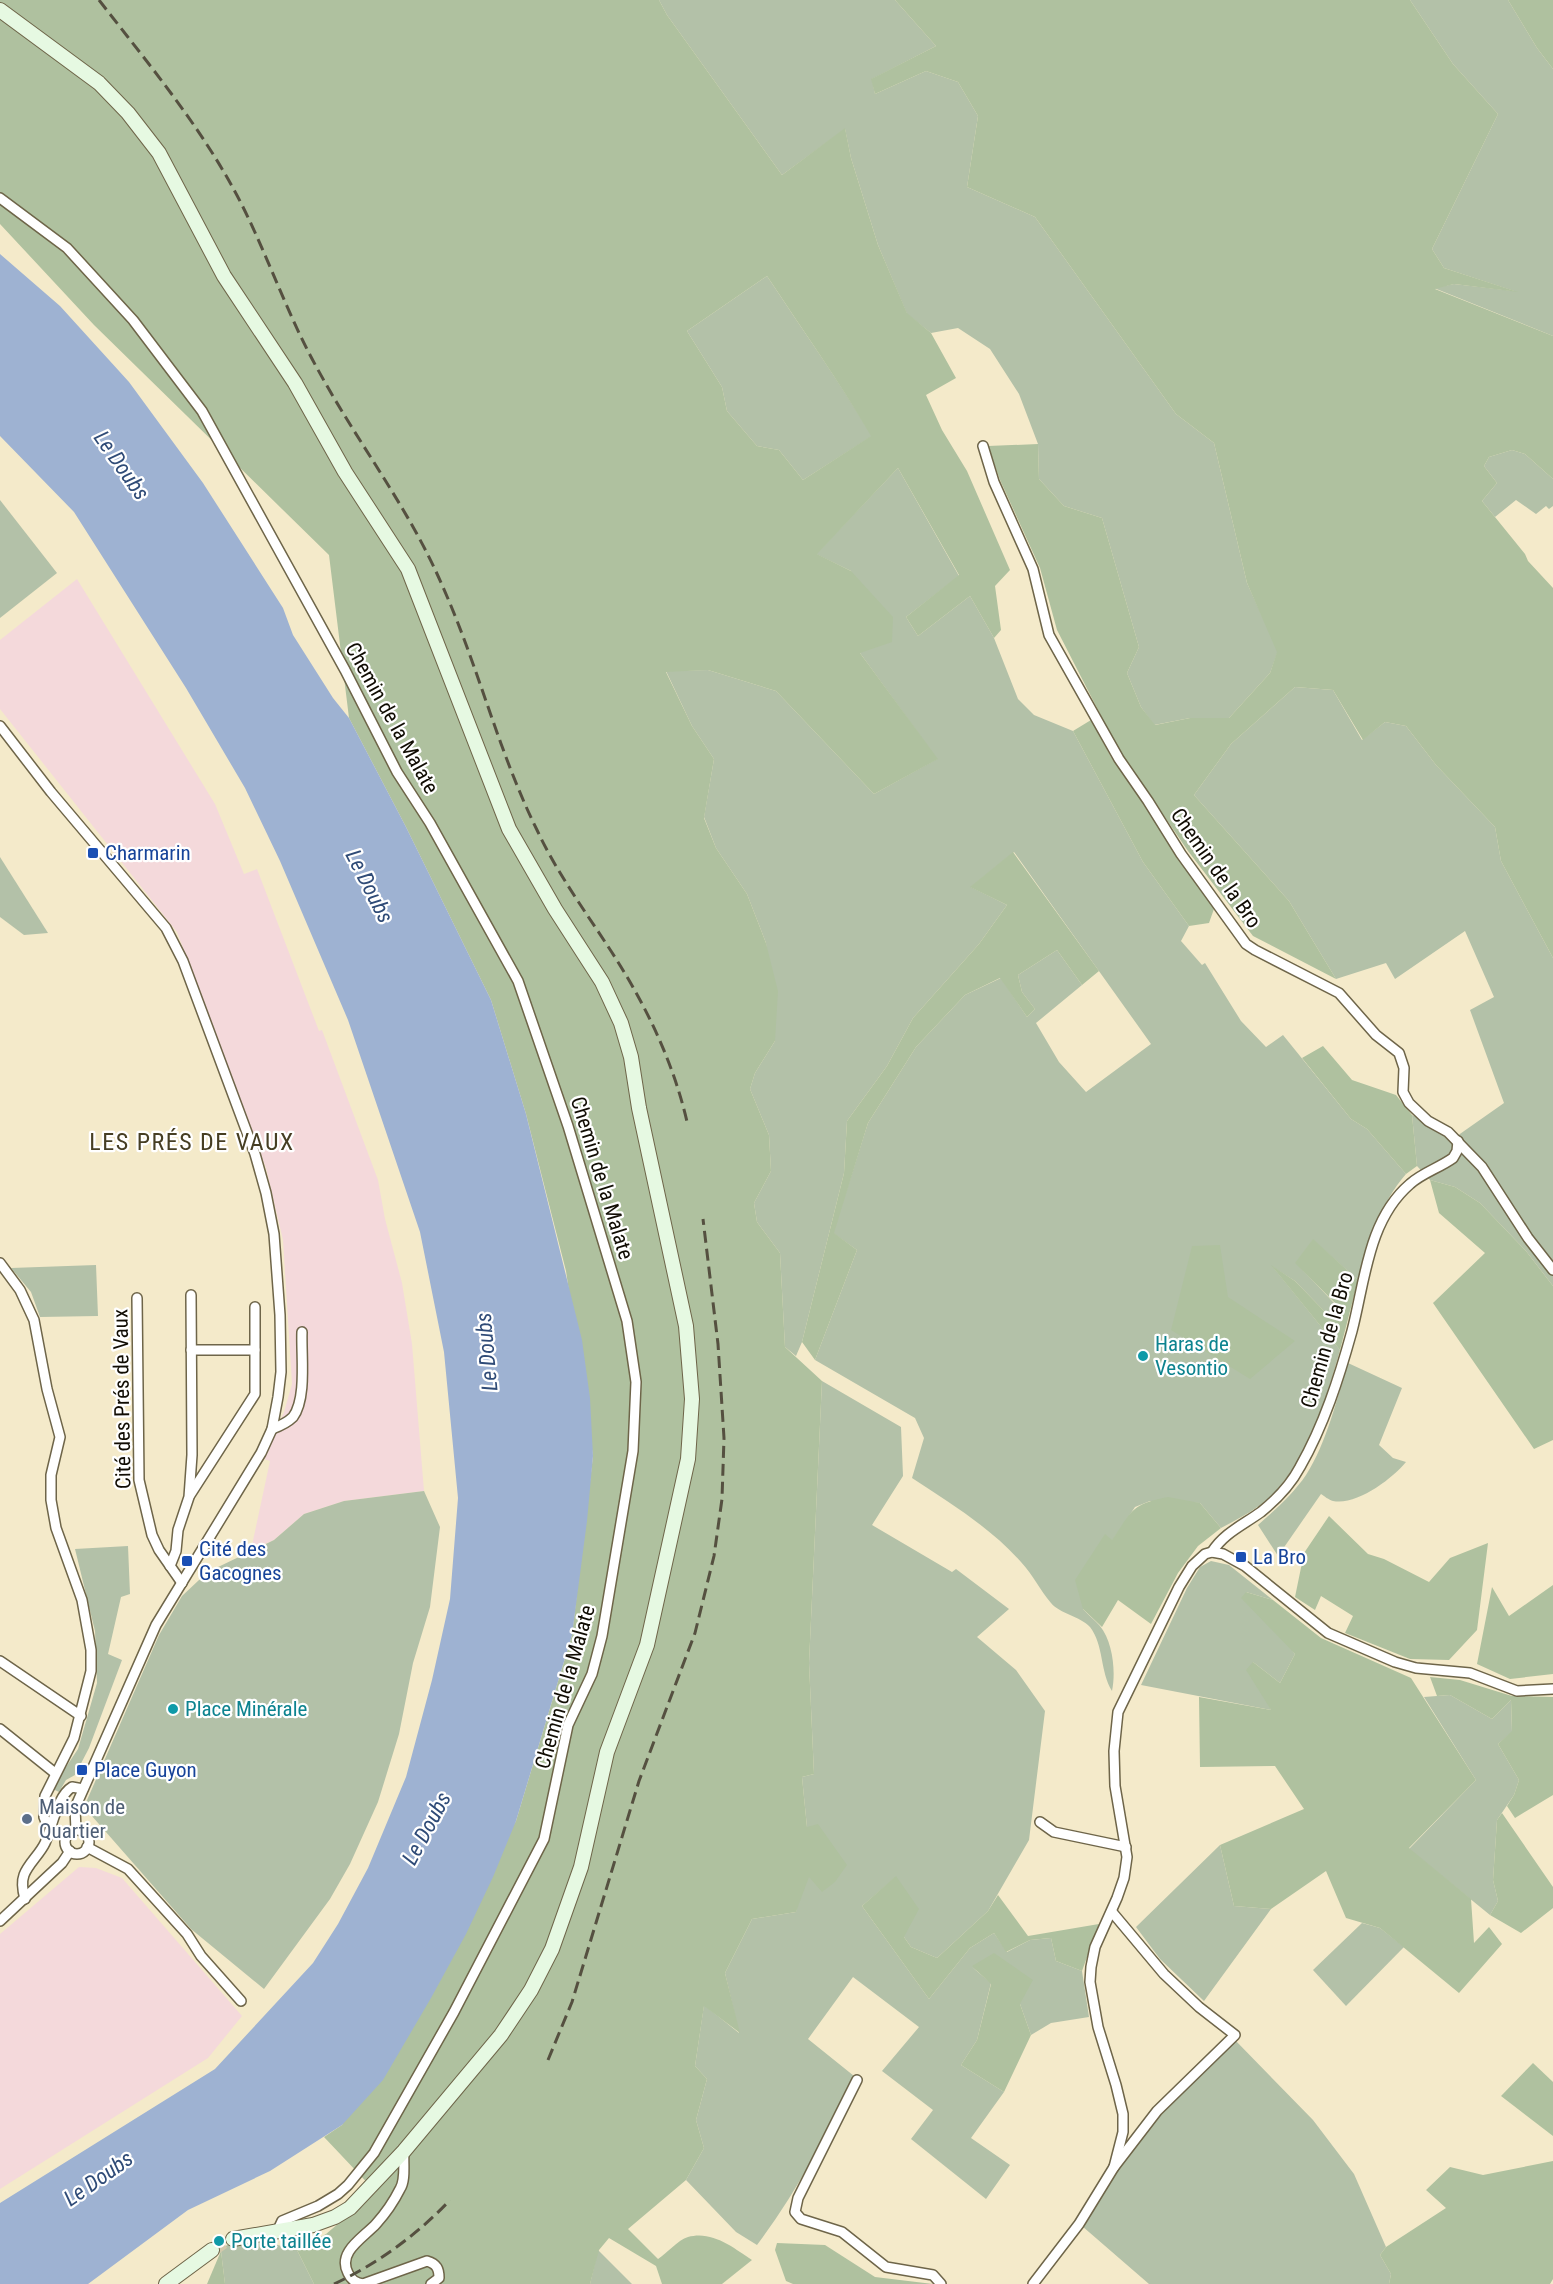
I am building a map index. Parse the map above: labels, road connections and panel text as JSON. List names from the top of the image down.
{
  "streets": {
    "street": ["Chemin de la Malate", "Chemin de la Bro", "Cité des Prés de Vaux"]
  },
  "districts": ["LES PRÉS DE VAUX"],
  "water": ["Le Doubs"],
  "places": {
    "transit": [
      "Charmarin",
      "La Bro",
      "Cité des Gacognes",
      "Place Guyon"
    ],
    "other": [
      "Haras de Vesontio",
      "Place Minérale",
      "Maison de Quartier",
      "Porte taillée"
    ]
  }
}
